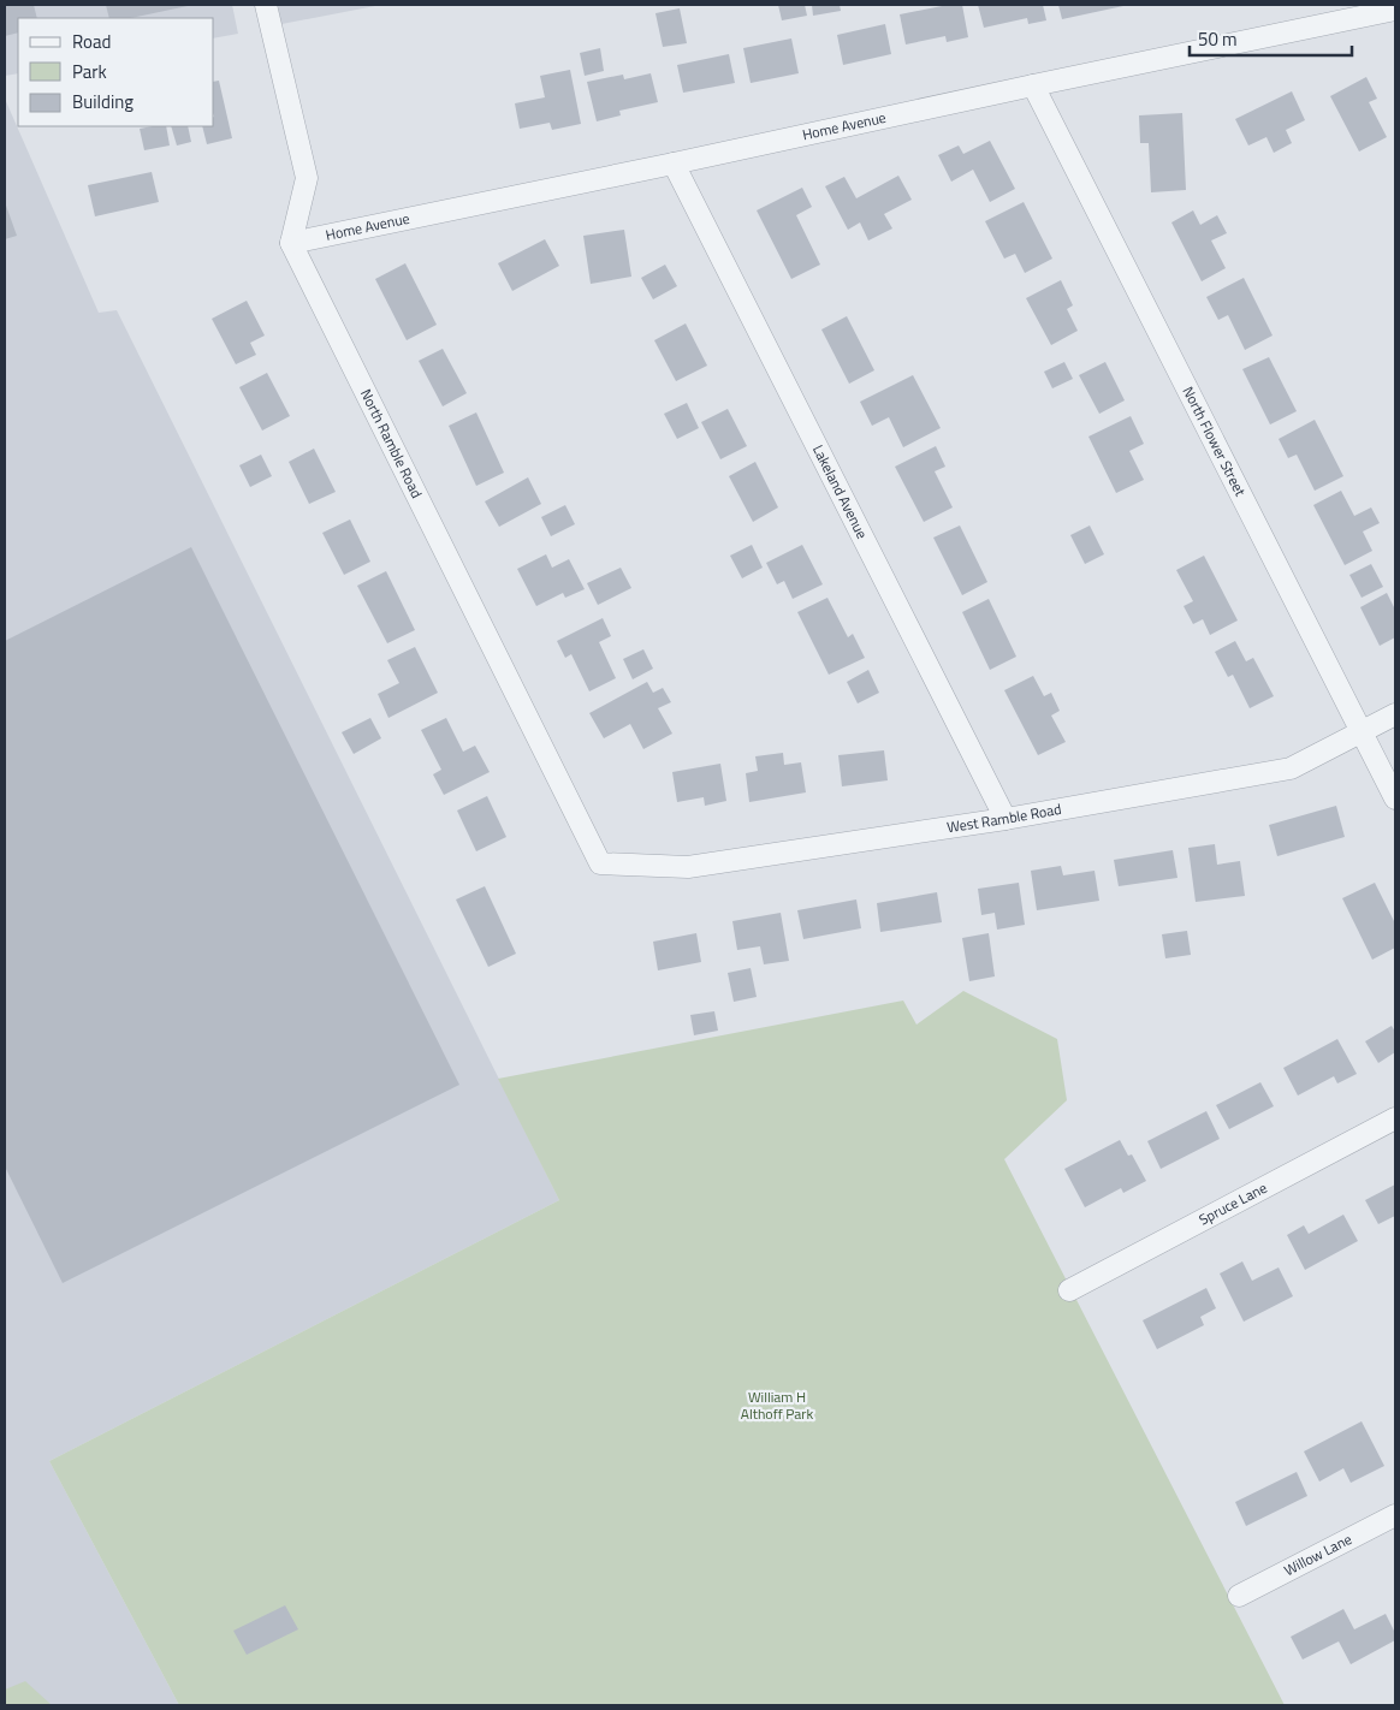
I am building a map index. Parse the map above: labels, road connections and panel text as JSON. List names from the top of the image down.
{
  "streets": {
    "street": [
      "Home Avenue",
      "North Flower Street",
      "North Ramble Road",
      "Lakeland Avenue",
      "West Ramble Road",
      "Spruce Lane",
      "Willow Lane"
    ]
  },
  "crossings": [
    ["Home Avenue", "North Flower Street"],
    ["Home Avenue", "North Ramble Road"],
    ["Home Avenue", "Lakeland Avenue"],
    ["North Flower Street", "West Ramble Road"],
    ["North Ramble Road", "West Ramble Road"],
    ["Lakeland Avenue", "West Ramble Road"]
  ],
  "parks": ["William H Althoff Park"],
  "legend": ["Road", "Park", "Building"],
  "scale_bar": "50 m"
}
